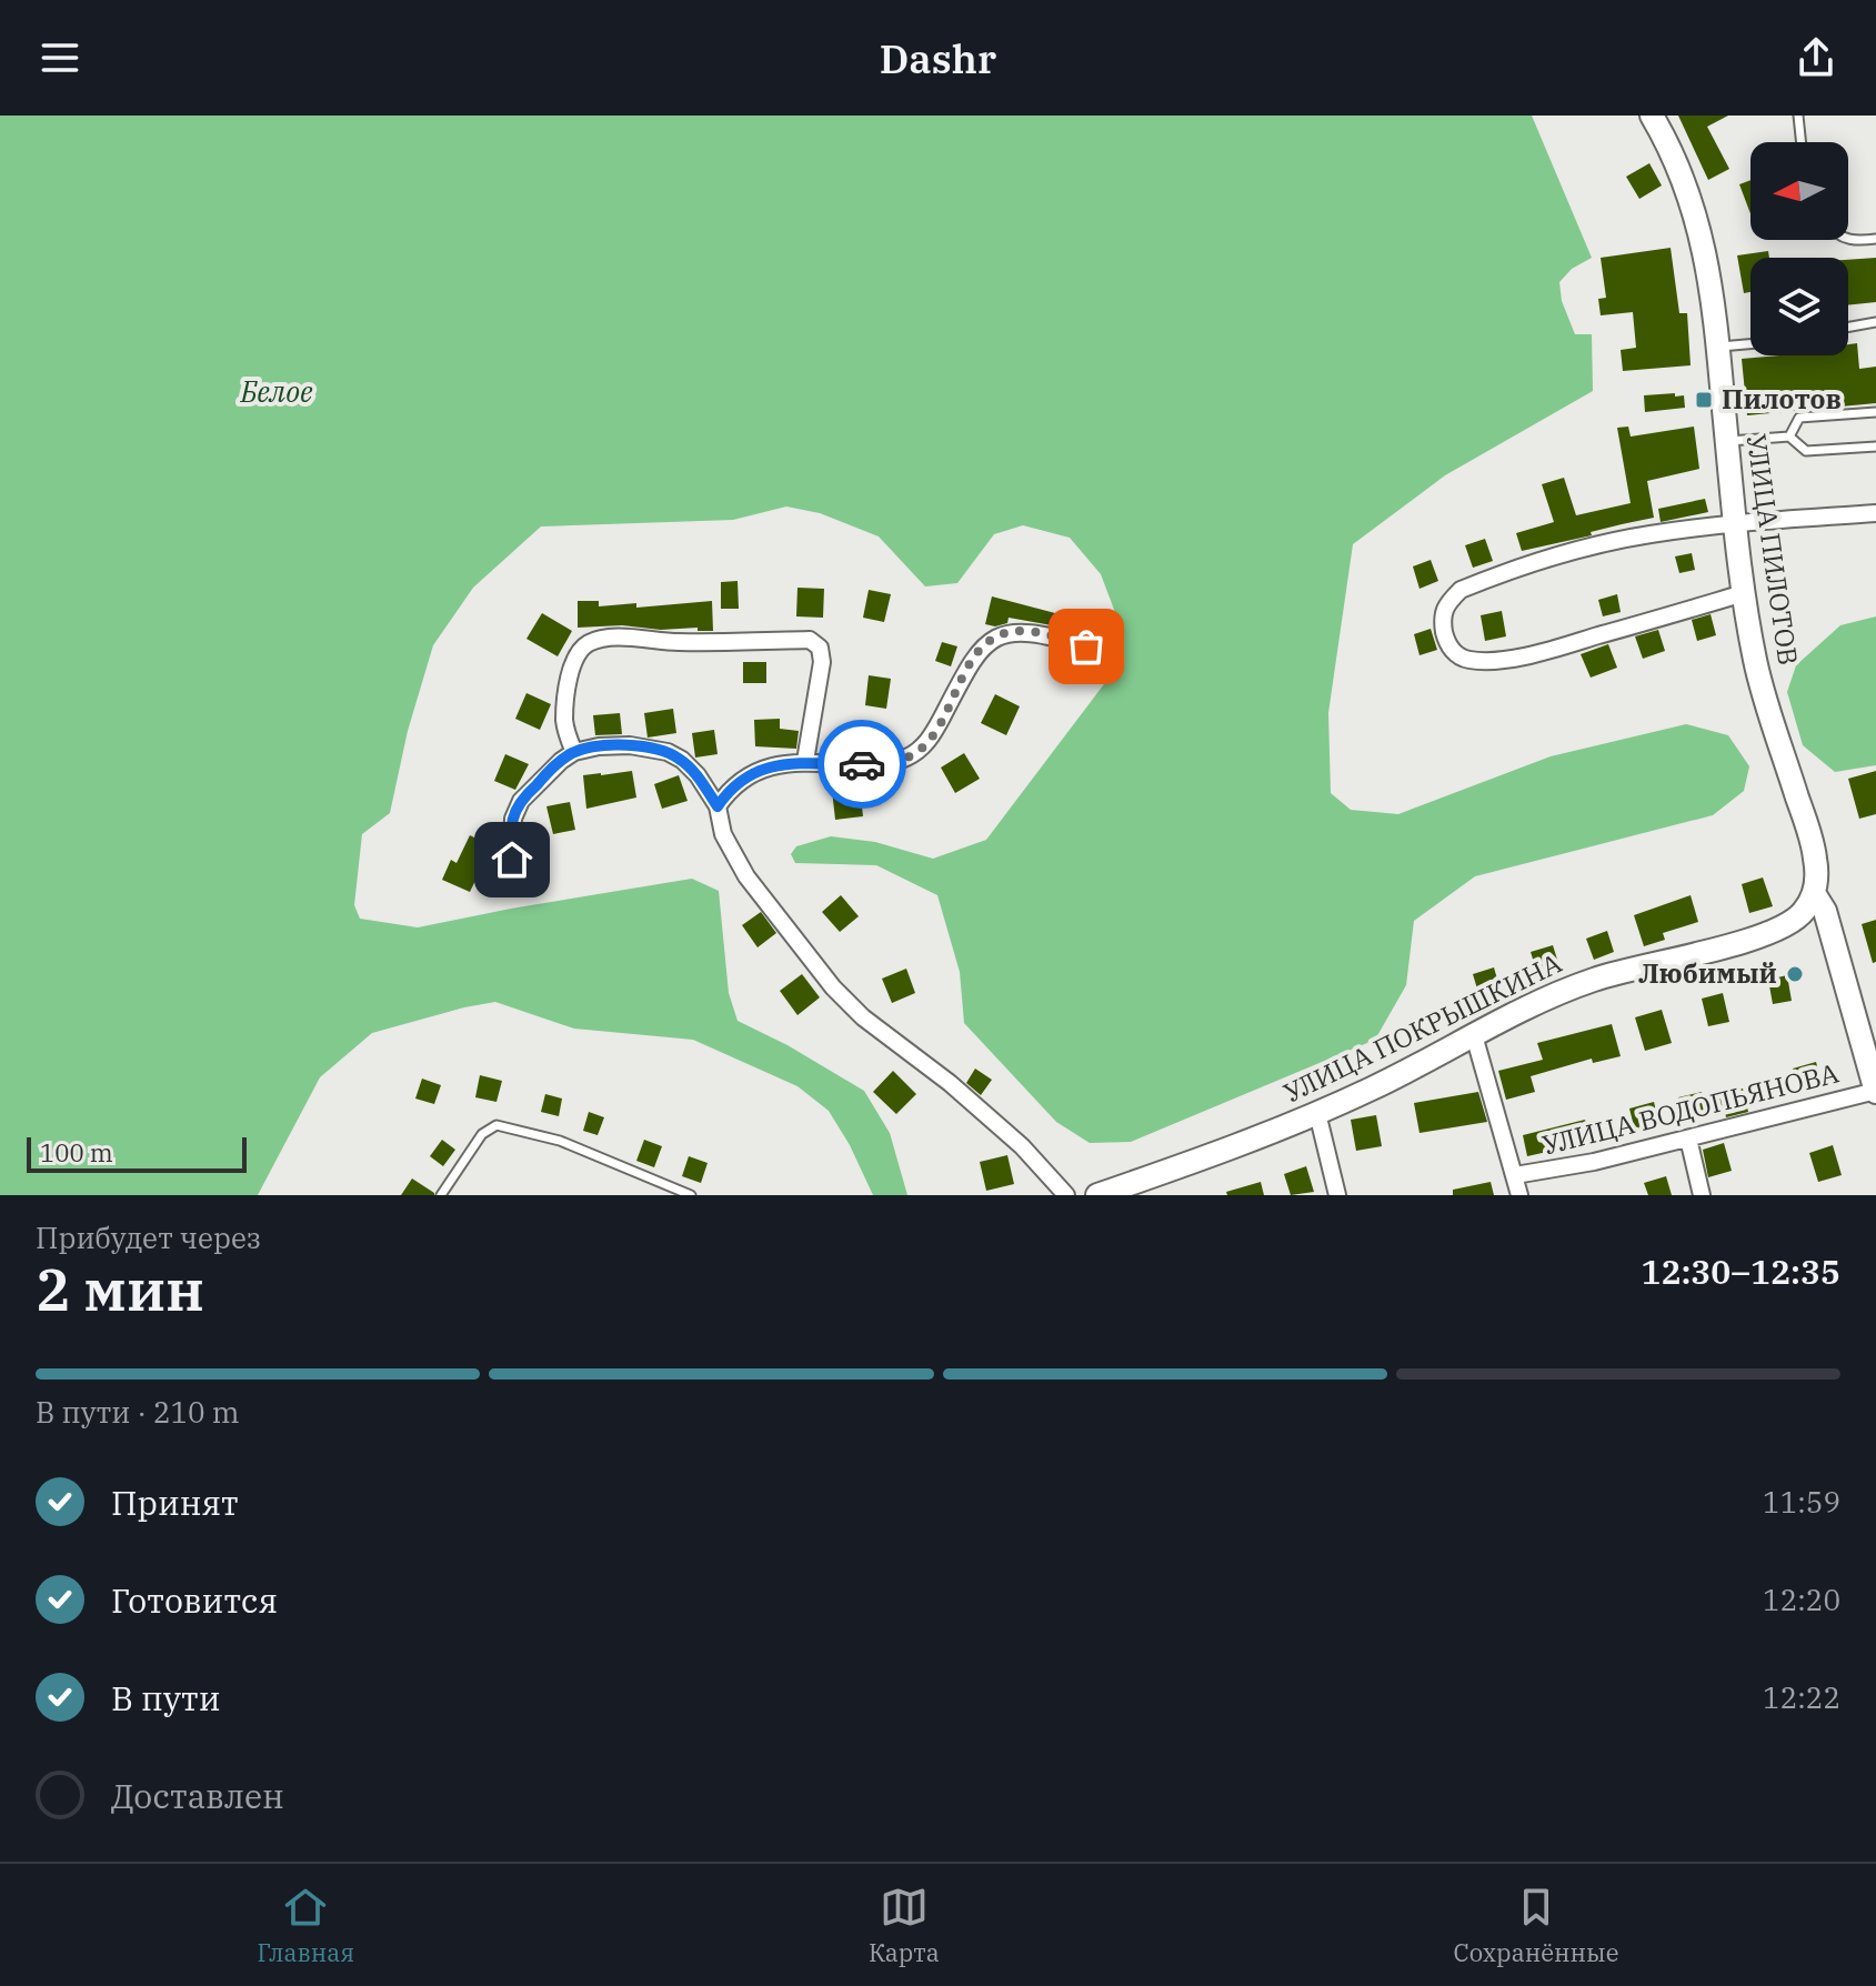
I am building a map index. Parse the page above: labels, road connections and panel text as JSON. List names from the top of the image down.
{
  "streets": {
    "street": ["УЛИЦА ПИЛОТОВ", "УЛИЦА ПОКРЫШКИНА", "УЛИЦА ВОДОПЬЯНОВА"]
  },
  "crossings": [
    ["УЛИЦА ПИЛОТОВ", "УЛИЦА ПОКРЫШКИНА"],
    ["УЛИЦА ПИЛОТОВ", "УЛИЦА ВОДОПЬЯНОВА"]
  ],
  "water": ["Белое"],
  "places": {
    "transit": ["Пилотов"],
    "other": ["Любимый"]
  },
  "scale_bar": "100 m",
  "north": "left",
  "page": {
    "header": "Dashr",
    "scale": "100 m",
    "heading": ["2 мин", "Прибудет через", "12:30–12:35"],
    "bar": "В пути · 210 m",
    "list": [
      ["Принят", "11:59"],
      ["Готовится", "12:20"],
      ["В пути", "12:22"],
      "Доставлен"
    ],
    "tabs": ["Главная", "Карта", "Сохранённые"]
  }
}
